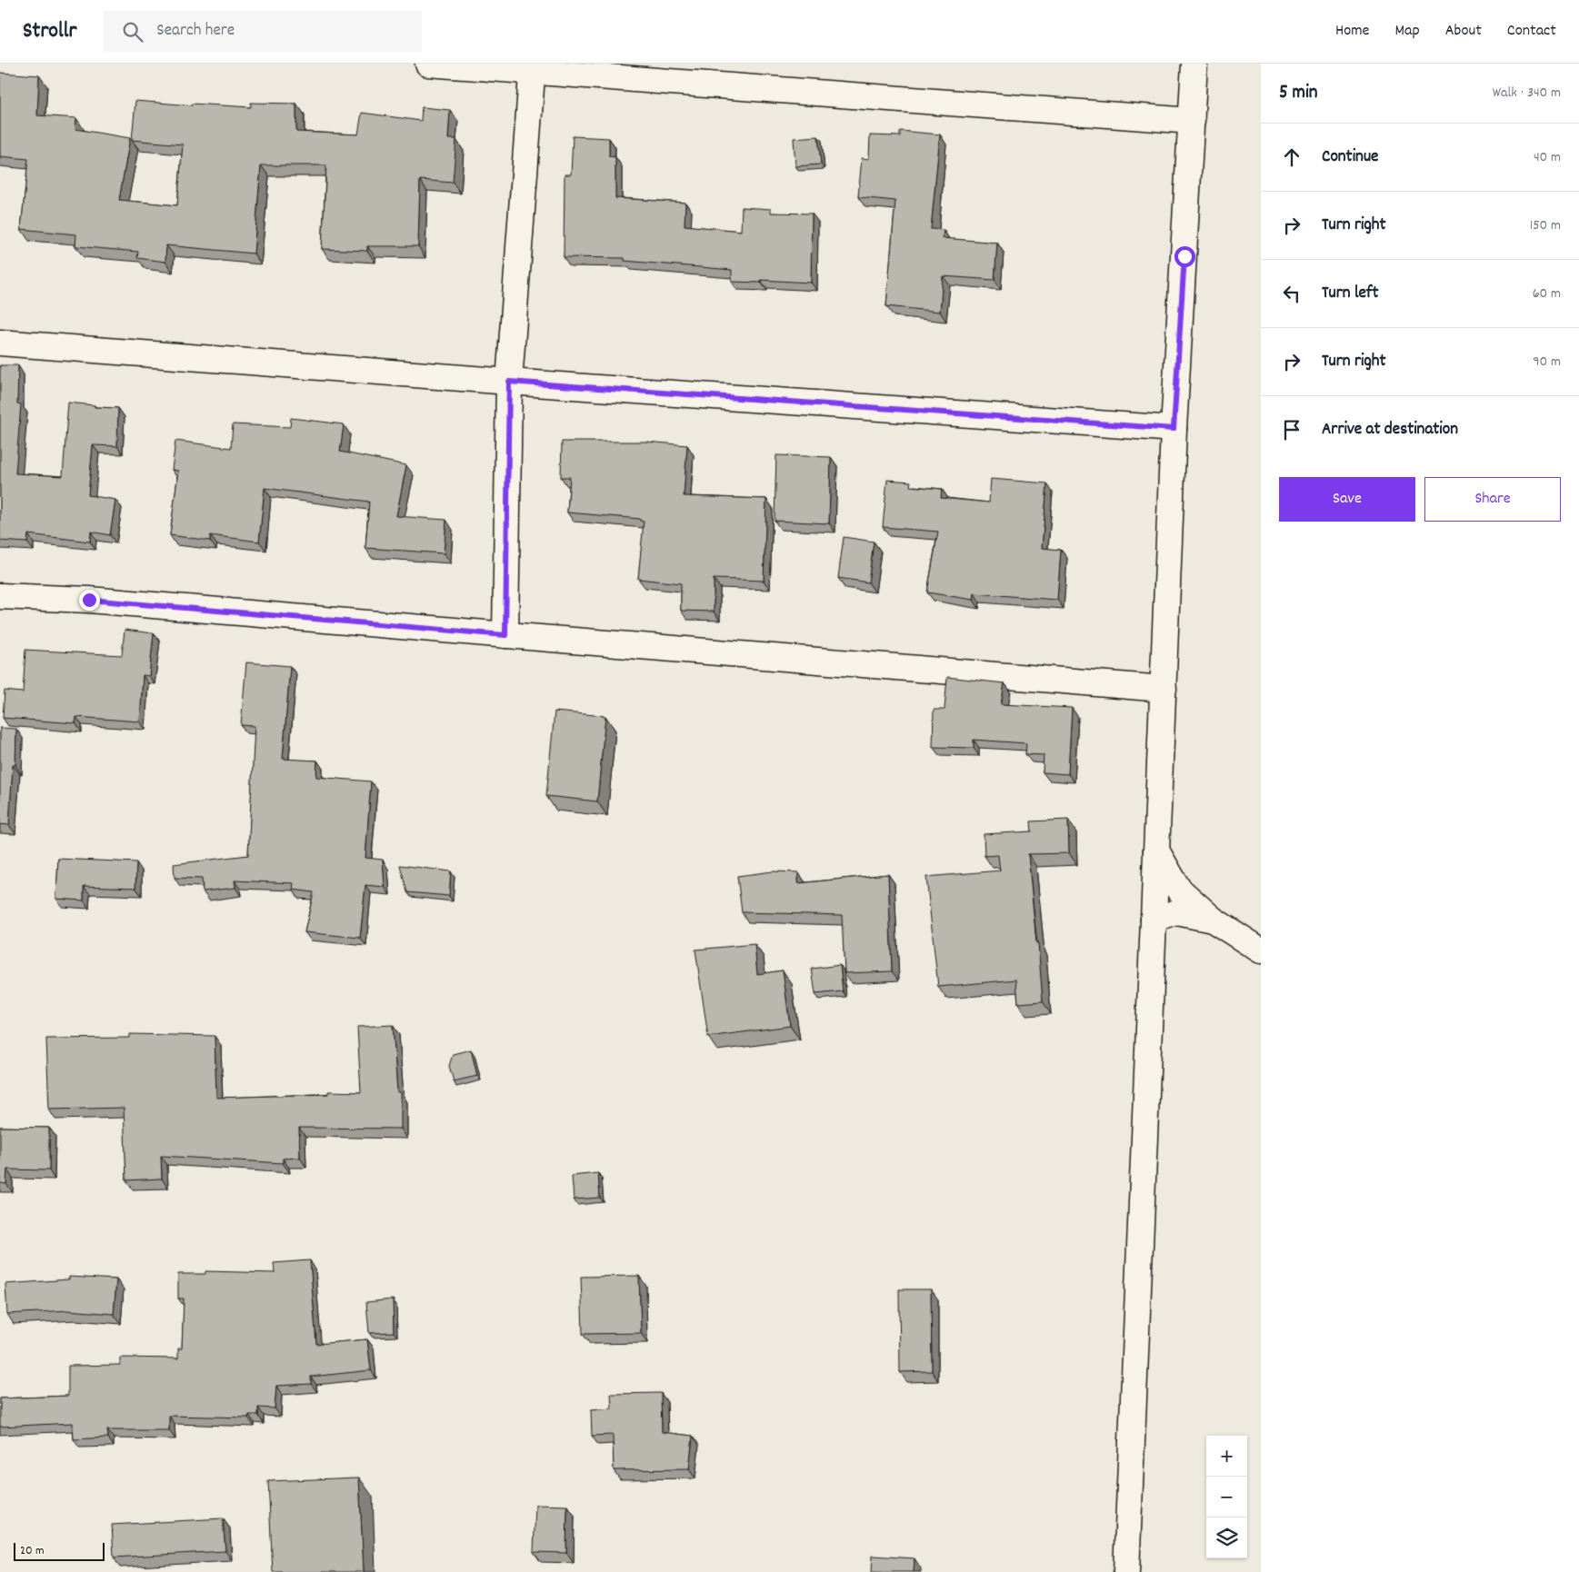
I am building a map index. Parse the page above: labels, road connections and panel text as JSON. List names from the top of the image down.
{
  "scale_bar": "20 m",
  "page": {
    "header": "Strollr",
    "search": "Search here",
    "nav": [
      "Home",
      "Map",
      "About",
      "Contact"
    ],
    "heading": ["5 min", "Walk · 340 m"],
    "list": [
      ["Continue", "40 m"],
      ["Turn right", "150 m"],
      ["Turn left", "60 m"],
      ["Turn right", "90 m"],
      "Arrive at destination"
    ],
    "buttons": ["Save", "Share"],
    "map_buttons": ["+", "−"],
    "scale": "20 m"
  }
}
